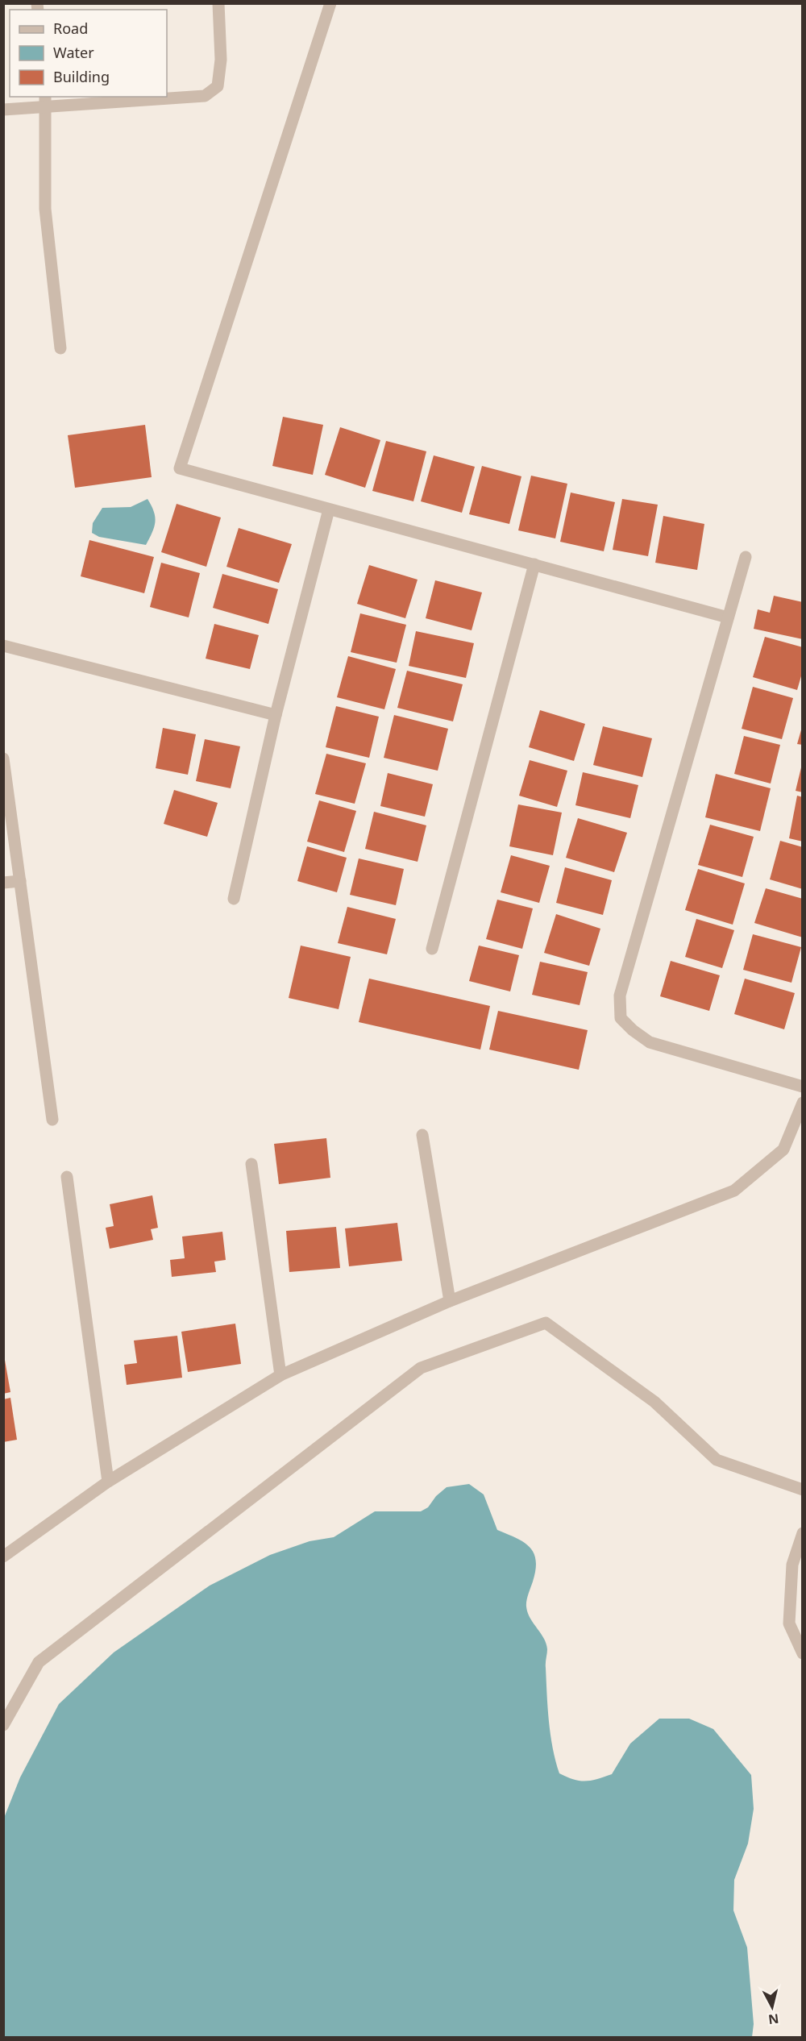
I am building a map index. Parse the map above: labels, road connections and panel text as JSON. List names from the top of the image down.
{
  "legend": ["Road", "Water", "Building"],
  "north": "bottom"
}
